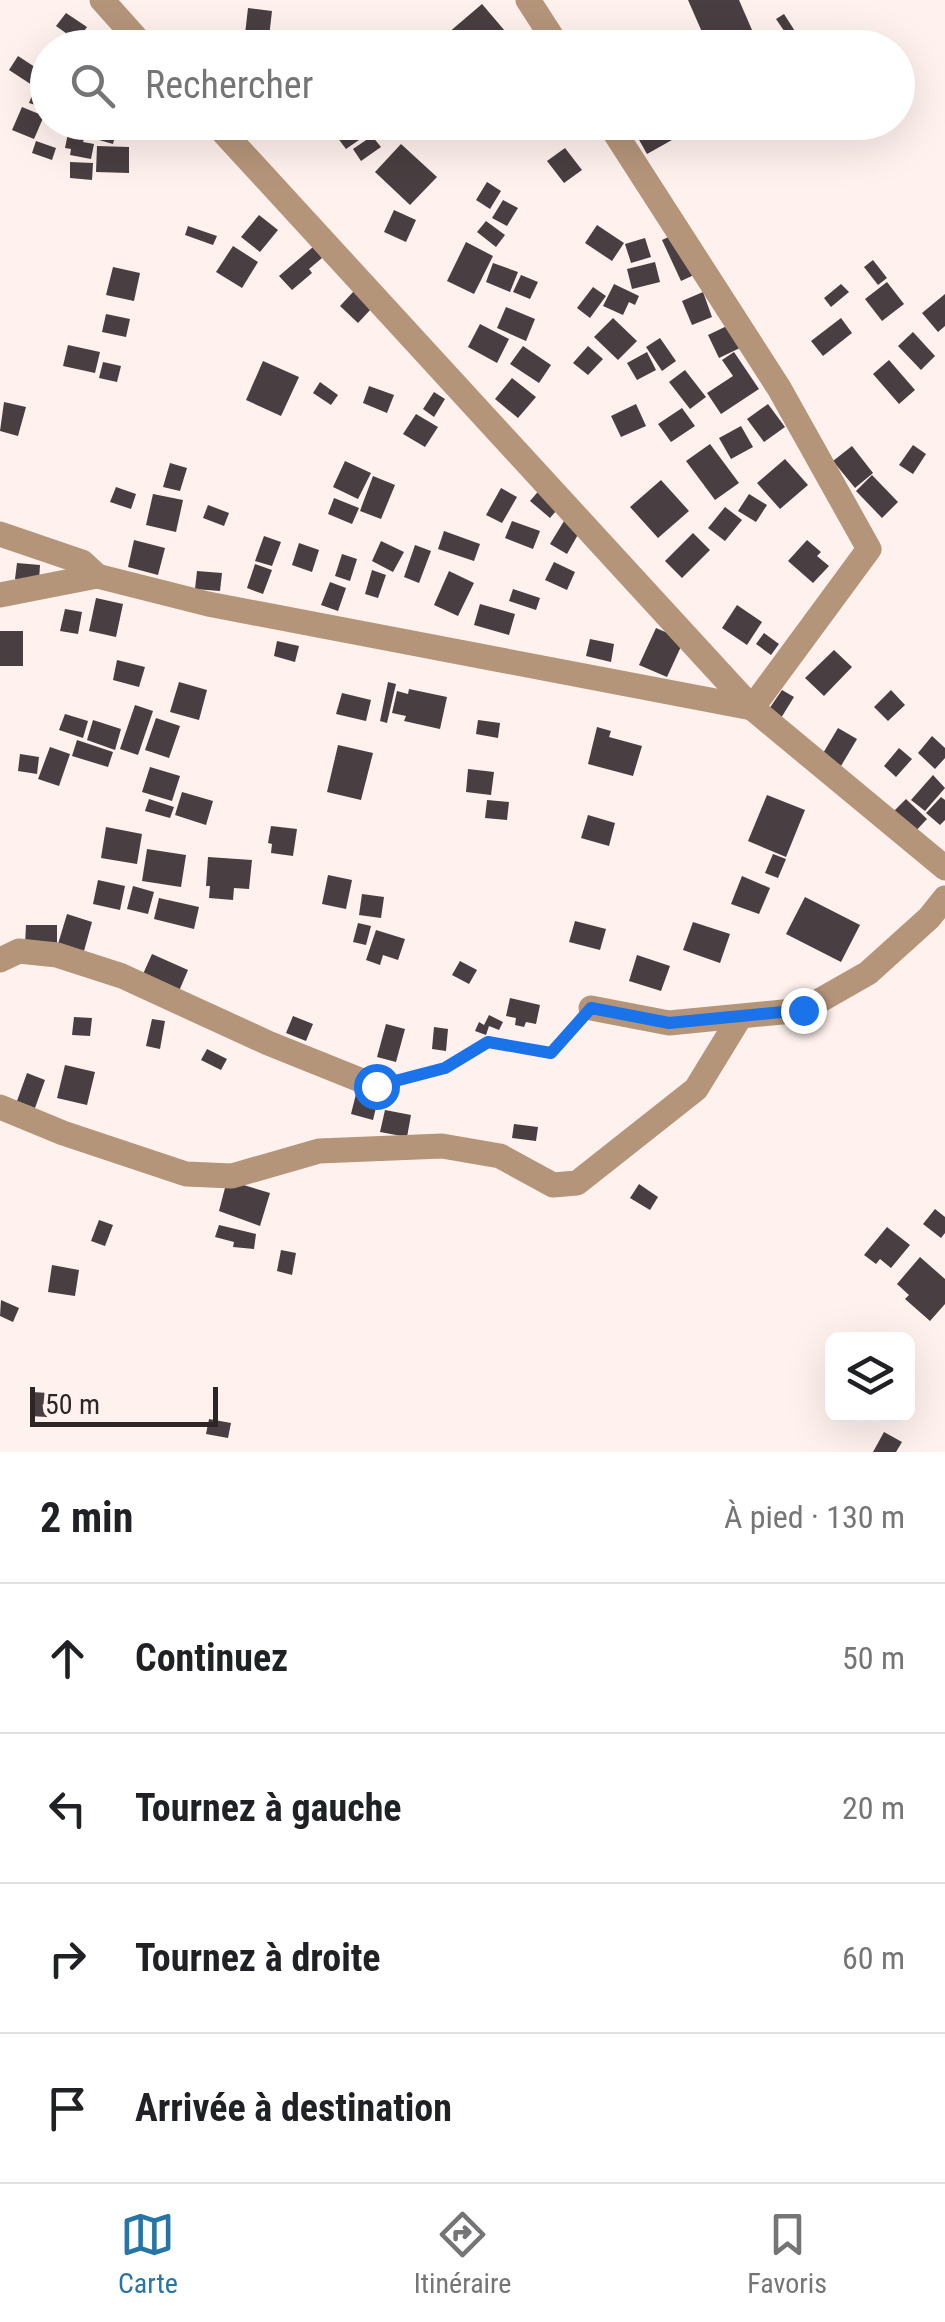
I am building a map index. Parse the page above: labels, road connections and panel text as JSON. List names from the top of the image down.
{
  "scale_bar": "50 m",
  "page": {
    "search": "Rechercher",
    "scale": "50 m",
    "heading": ["2 min", "À pied · 130 m"],
    "list": [
      ["Continuez", "50 m"],
      ["Tournez à gauche", "20 m"],
      ["Tournez à droite", "60 m"],
      "Arrivée à destination"
    ],
    "nav": ["Carte", "Itinéraire", "Favoris"]
  }
}
